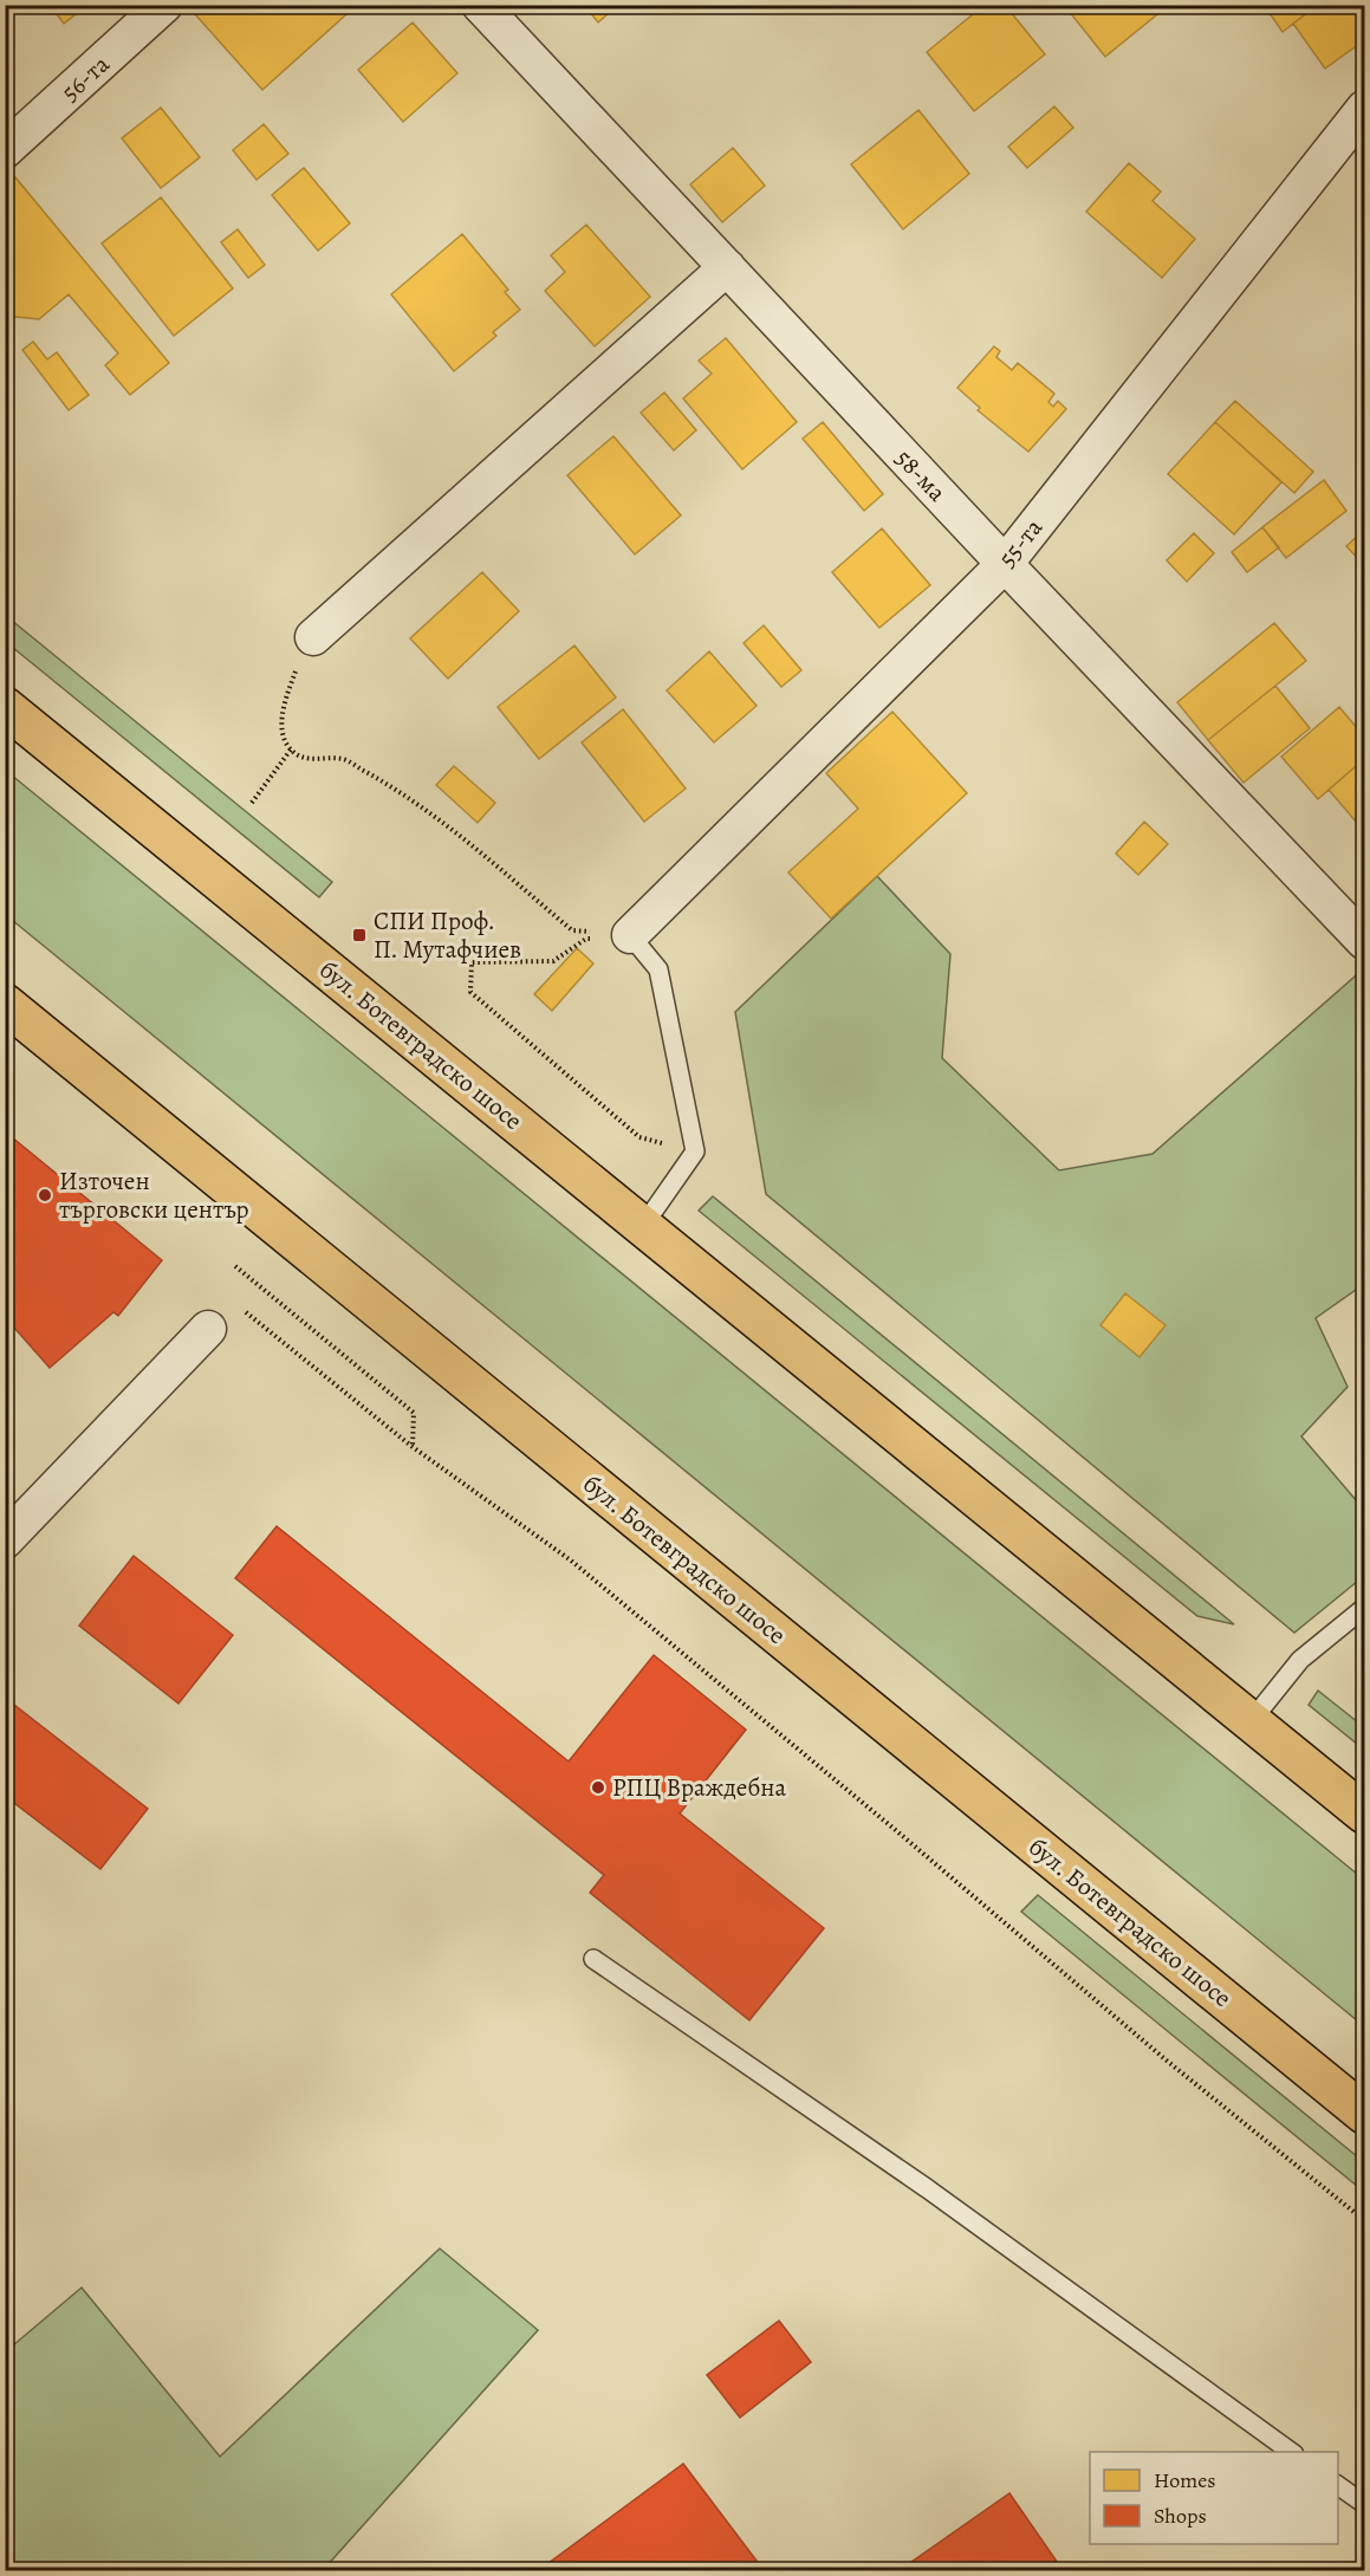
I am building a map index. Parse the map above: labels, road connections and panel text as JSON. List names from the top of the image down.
{
  "streets": {
    "main road": ["бул. Ботевградско шосе"],
    "street": ["56-та", "58-ма", "55-та"]
  },
  "crossings": [
    ["58-ма", "55-та"]
  ],
  "places": {
    "transit": ["СПИ Проф. П. Мутафчиев"],
    "other": ["Източен търговски център", "РПЦ Враждебна"]
  },
  "legend": ["Homes", "Shops"]
}
